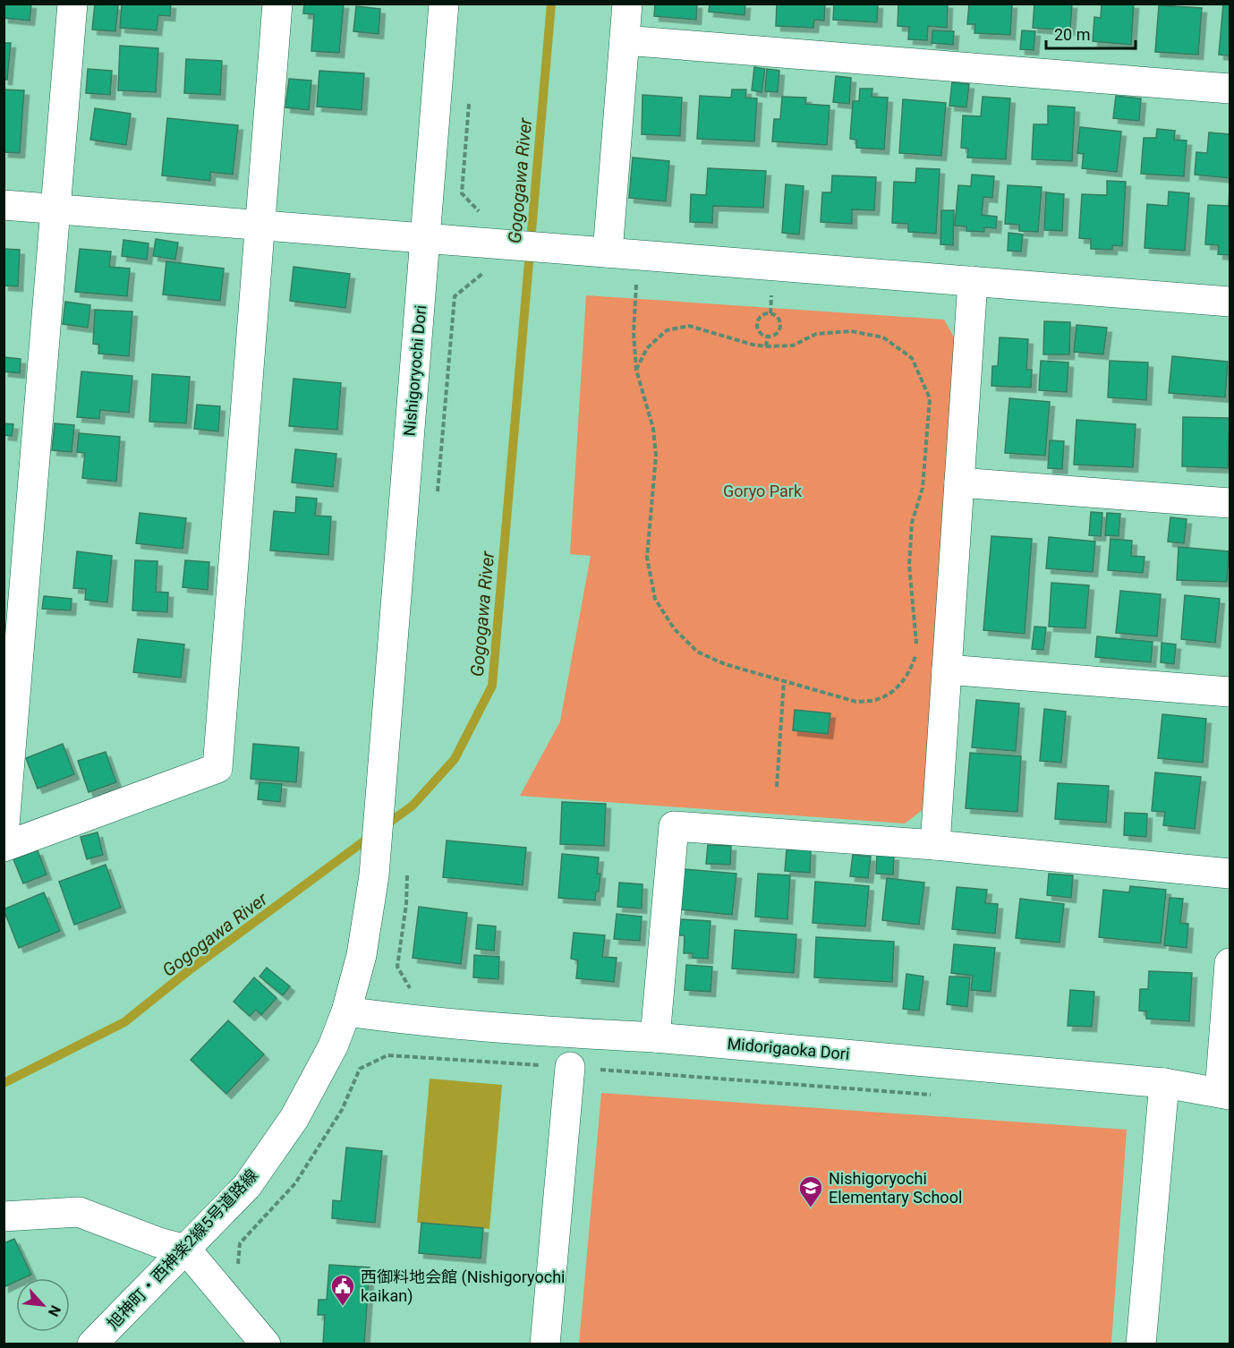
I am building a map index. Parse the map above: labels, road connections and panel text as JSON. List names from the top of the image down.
{
  "streets": {
    "street": ["Nishigoryochi Dori", "Midorigaoka Dori", "旭神町・西神楽2線5号道路線"]
  },
  "crossings": [
    ["Nishigoryochi Dori", "Midorigaoka Dori"],
    ["Nishigoryochi Dori", "旭神町・西神楽2線5号道路線"],
    ["Midorigaoka Dori", "旭神町・西神楽2線5号道路線"]
  ],
  "water": ["Gogogawa River"],
  "parks": ["Goryo Park"],
  "places": {
    "school or university": ["Nishigoryochi Elementary School"],
    "public building": ["西御料地会館 (Nishigoryochi kaikan)"]
  },
  "scale_bar": "20 m",
  "north": "bottom right"
}
